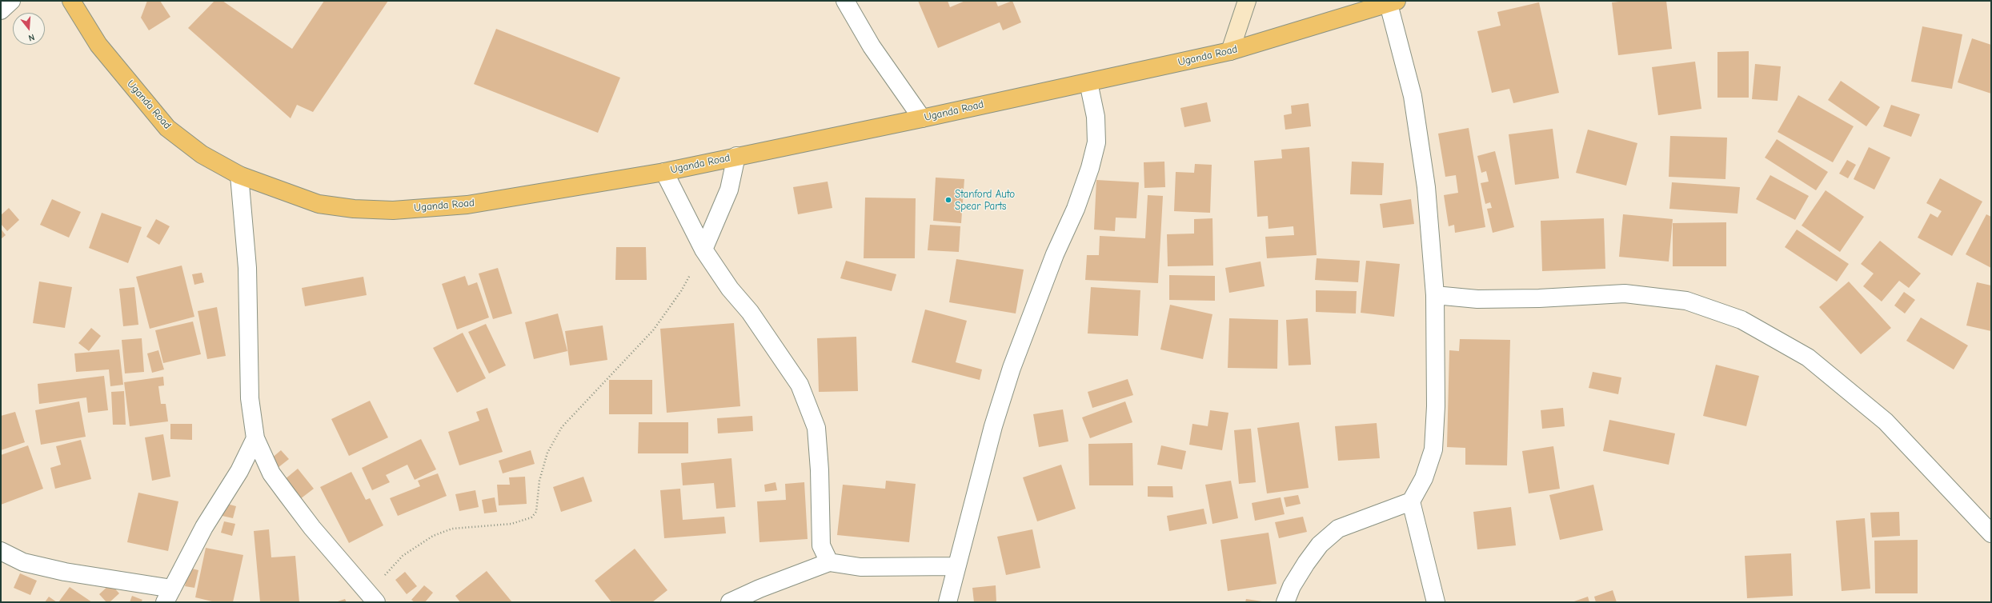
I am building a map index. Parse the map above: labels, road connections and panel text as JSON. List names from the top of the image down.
{
  "streets": {
    "main road": ["Uganda Road"]
  },
  "places": ["Stanford Auto Spear Parts"],
  "north": "bottom"
}
